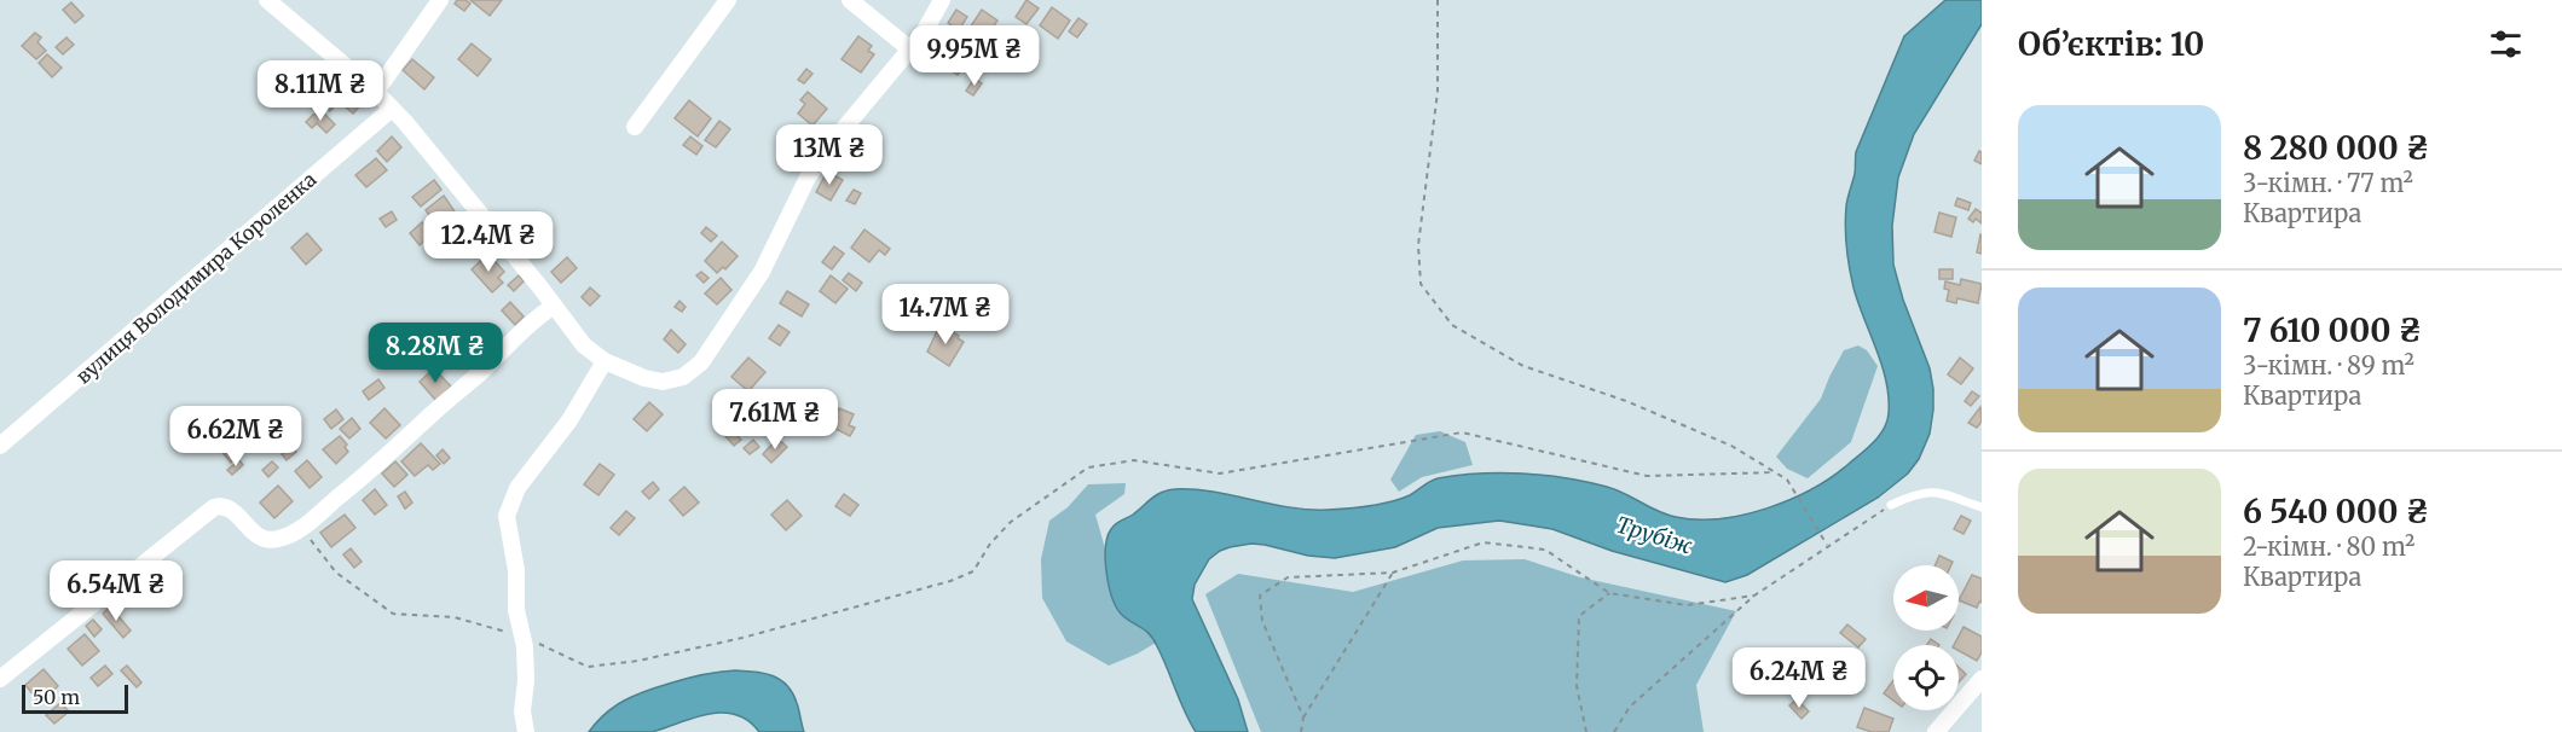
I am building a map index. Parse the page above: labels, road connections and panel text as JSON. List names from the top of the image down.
{
  "streets": {
    "street": ["вулиця Володимира Короленка"]
  },
  "water": ["Трубіж"],
  "scale_bar": "50 m",
  "north": "left",
  "page": {
    "heading": "Об’єктів: 10",
    "price": [
      "9.95M ₴",
      "8.11M ₴",
      "13M ₴",
      "12.4M ₴",
      "14.7M ₴",
      "8.28M ₴",
      "7.61M ₴",
      "6.62M ₴",
      "6.54M ₴",
      "6.24M ₴"
    ],
    "list": [
      {
        "name": "8 280 000 ₴",
        "note": "3-кімн. · 77 m² · Квартира"
      },
      {
        "name": "7 610 000 ₴",
        "note": "3-кімн. · 89 m² · Квартира"
      },
      {
        "name": "6 540 000 ₴",
        "note": "2-кімн. · 80 m² · Квартира"
      }
    ],
    "scale": "50 m"
  }
}
